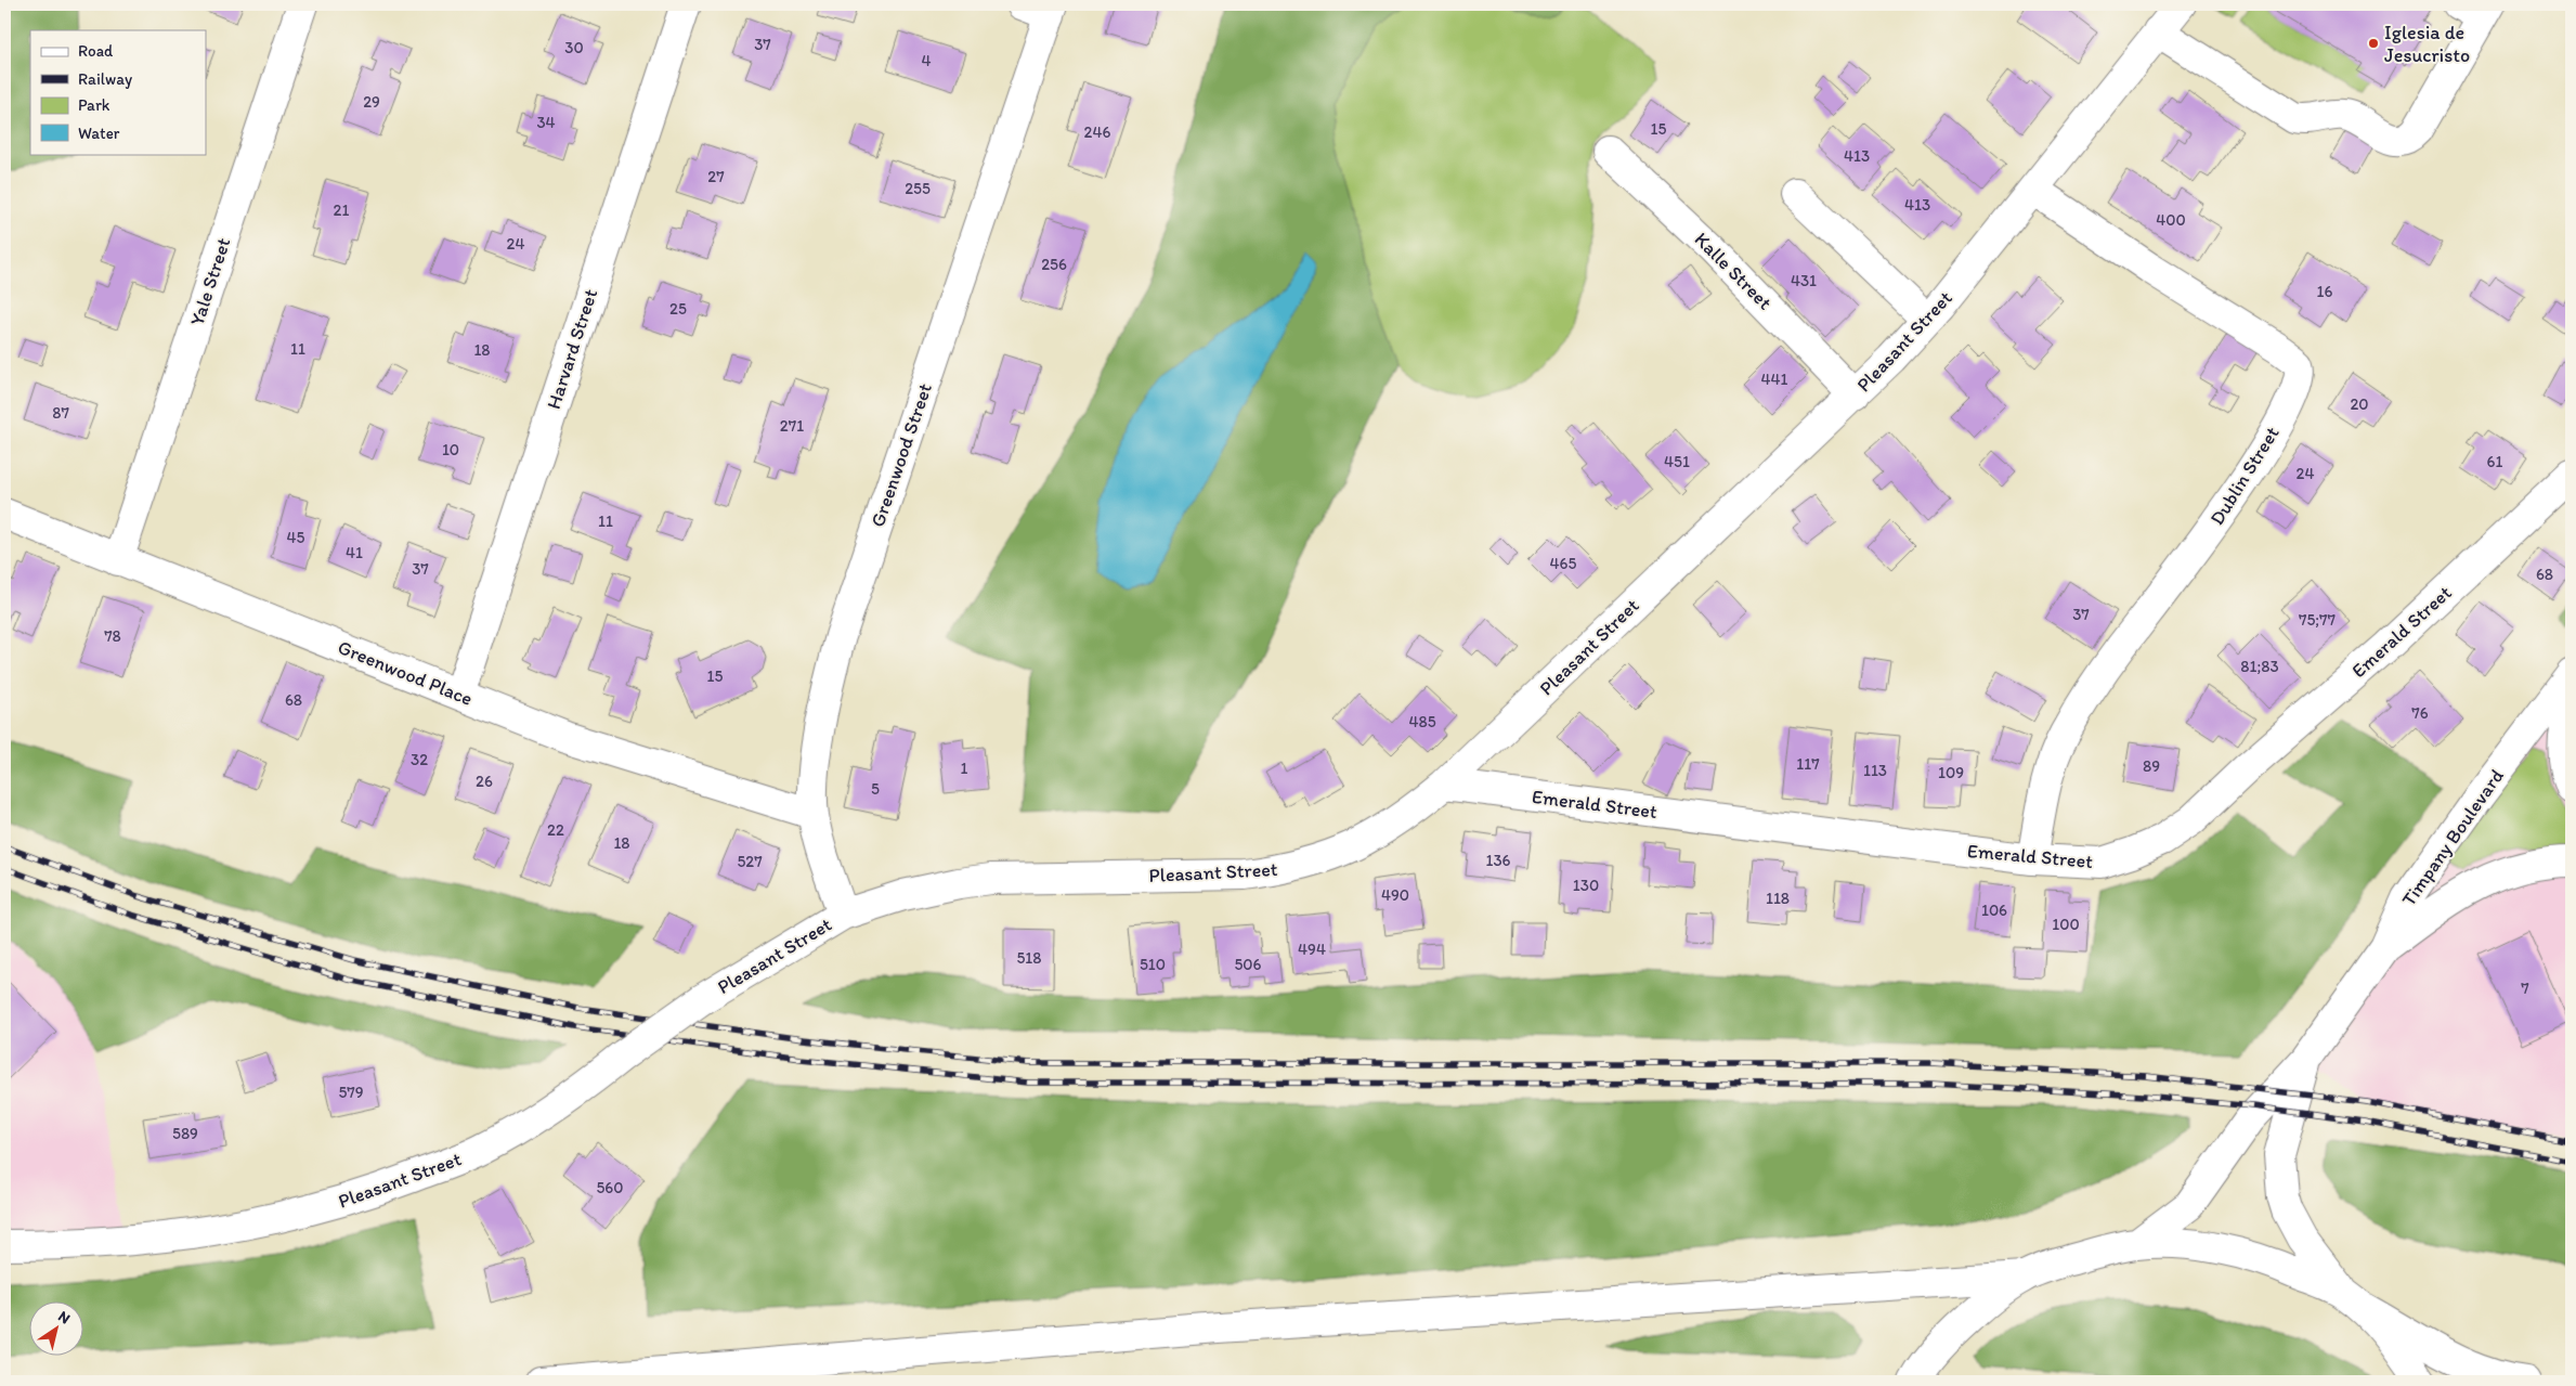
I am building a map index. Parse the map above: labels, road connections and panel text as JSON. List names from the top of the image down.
{
  "streets": {
    "main road": [
      "Kalle Street",
      "Yale Street",
      "Pleasant Street",
      "Harvard Street",
      "Greenwood Street",
      "Dublin Street",
      "Emerald Street",
      "Greenwood Place",
      "Timpany Boulevard"
    ]
  },
  "crossings": [
    ["Kalle Street", "Pleasant Street"],
    ["Yale Street", "Greenwood Place"],
    ["Pleasant Street", "Greenwood Street"],
    ["Pleasant Street", "Dublin Street"],
    ["Pleasant Street", "Emerald Street"],
    ["Harvard Street", "Greenwood Place"],
    ["Greenwood Street", "Greenwood Place"],
    ["Dublin Street", "Emerald Street"]
  ],
  "places": ["Iglesia de Jesucristo"],
  "house_numbers": [
    "37",
    "30",
    "4",
    "29",
    "34",
    "15",
    "246",
    "413",
    "27",
    "255",
    "413",
    "21",
    "400",
    "24",
    "256",
    "431",
    "16",
    "25",
    "11",
    "18",
    "441",
    "20",
    "87",
    "271",
    "10",
    "451",
    "61",
    "24",
    "11",
    "45",
    "41",
    "465",
    "37",
    "68",
    "37",
    "75;77",
    "78",
    "81;83",
    "15",
    "68",
    "76",
    "485",
    "32",
    "117",
    "89",
    "1",
    "113",
    "109",
    "26",
    "5",
    "22",
    "18",
    "136",
    "527",
    "130",
    "490",
    "118",
    "106",
    "100",
    "494",
    "518",
    "510",
    "506",
    "7",
    "579",
    "589",
    "560"
  ],
  "legend": [
    "Road",
    "Railway",
    "Park",
    "Water"
  ],
  "north": "top right"
}
